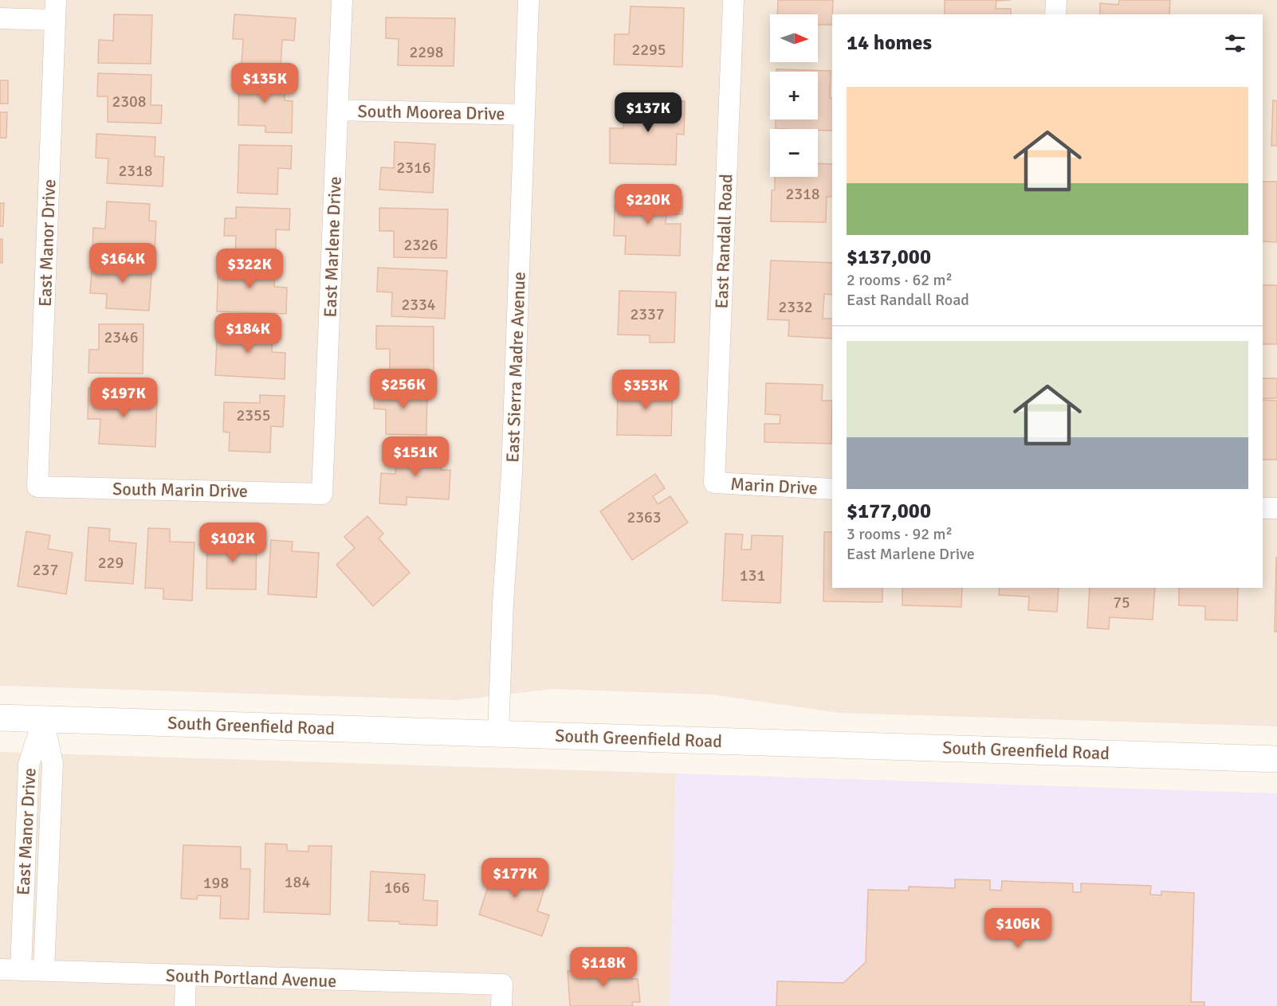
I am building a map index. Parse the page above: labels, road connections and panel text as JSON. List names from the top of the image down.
{
  "streets": {
    "main road": ["South Greenfield Road"],
    "street": [
      "South Moorea Drive",
      "East Randall Road",
      "East Manor Drive",
      "East Marlene Drive",
      "East Sierra Madre Avenue",
      "Marin Drive",
      "South Marin Drive",
      "South Portland Avenue"
    ]
  },
  "crossings": [
    ["South Moorea Drive", "East Marlene Drive"],
    ["South Moorea Drive", "East Sierra Madre Avenue"],
    ["East Randall Road", "Marin Drive"],
    ["East Manor Drive", "South Marin Drive"],
    ["East Manor Drive", "South Greenfield Road"],
    ["East Manor Drive", "South Portland Avenue"],
    ["East Marlene Drive", "South Marin Drive"],
    ["East Sierra Madre Avenue", "South Greenfield Road"]
  ],
  "house_numbers": [
    "2295",
    "2298",
    "2308",
    "2316",
    "2318",
    "2318",
    "2326",
    "2334",
    "2332",
    "2337",
    "2346",
    "2355",
    "2363",
    "229",
    "237",
    "131",
    "75",
    "184",
    "198",
    "166"
  ],
  "north": "right",
  "page": {
    "map_buttons": ["+", "−"],
    "heading": "14 homes",
    "price": [
      "$135K",
      "$137K",
      "$220K",
      "$164K",
      "$322K",
      "$184K",
      "$256K",
      "$353K",
      "$197K",
      "$151K",
      "$102K",
      "$177K",
      "$106K",
      "$118K"
    ],
    "list": [
      {
        "name": "$137,000",
        "note": "2 rooms · 62 m² · East Randall Road"
      },
      {
        "name": "$177,000",
        "note": "3 rooms · 92 m² · East Marlene Drive"
      }
    ]
  }
}
